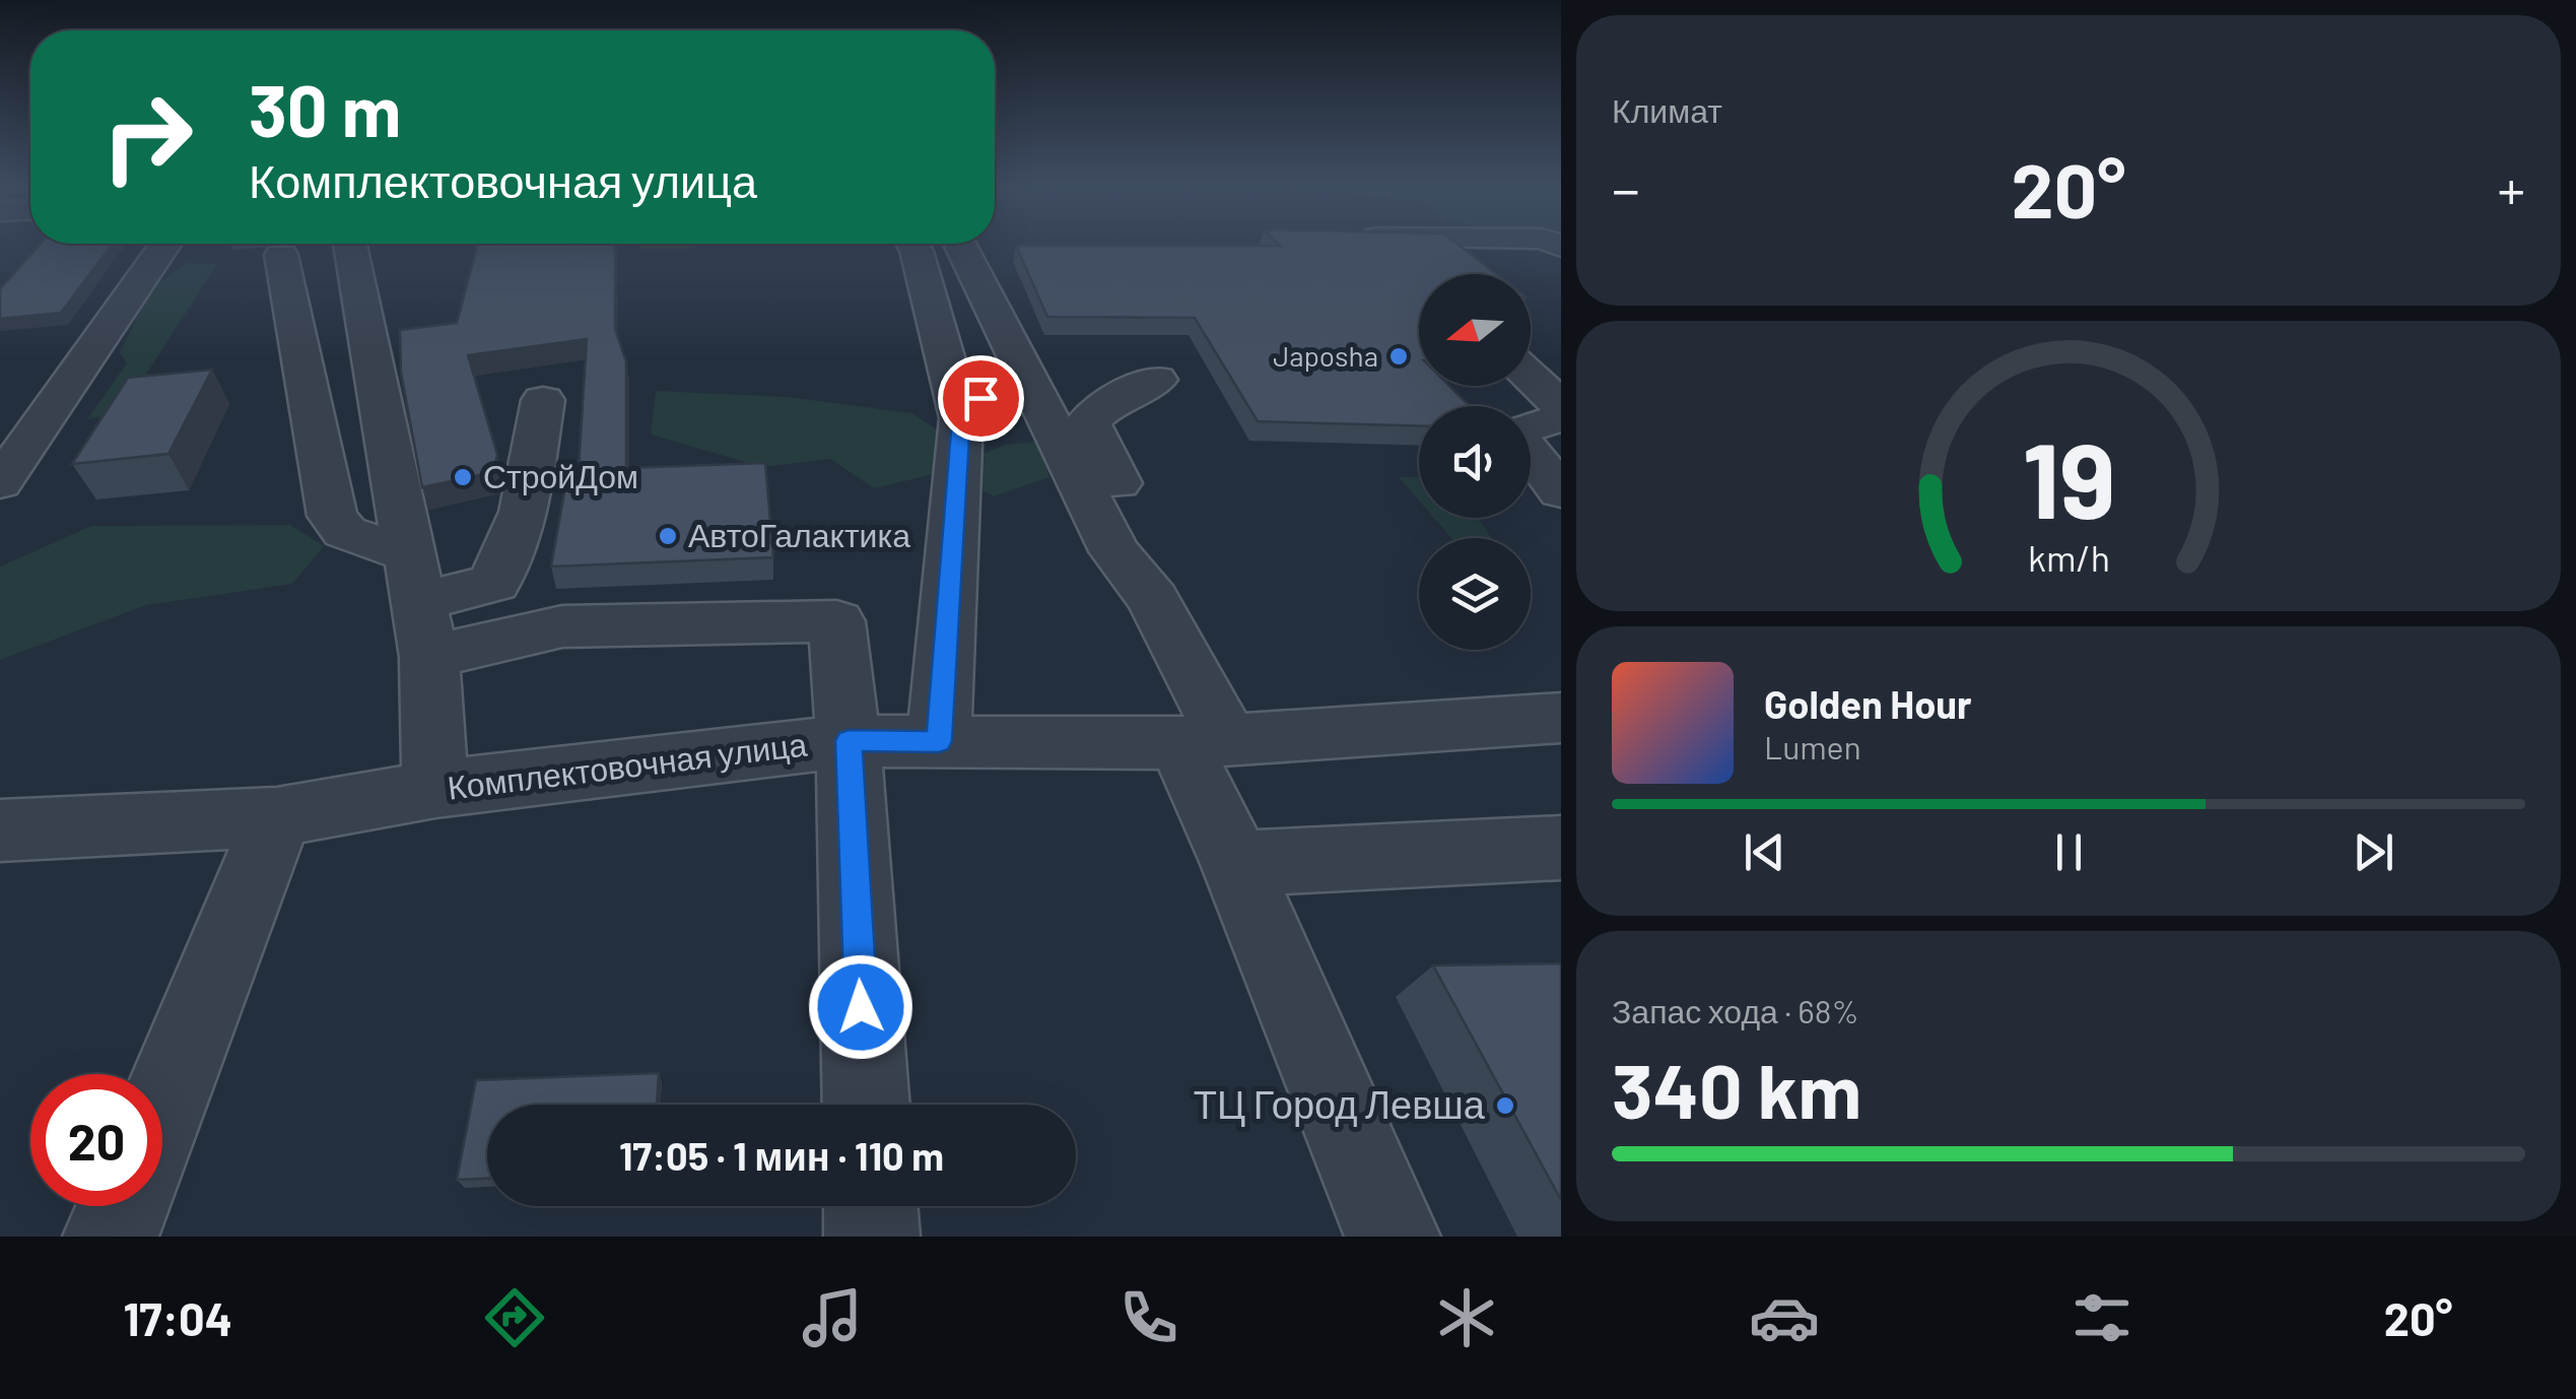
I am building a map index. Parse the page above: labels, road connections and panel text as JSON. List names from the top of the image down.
{
  "streets": {
    "street": ["Комплектовочная улица"]
  },
  "places": [
    "Japosha",
    "СтройДом",
    "АвтоГалактика",
    "ТЦ Город Левша"
  ],
  "north": "left",
  "page": {
    "tile": [
      "Климат",
      ["Запас хода · 68%", "340 km"]
    ],
    "turn": ["30 m", "Комплектовочная улица"],
    "heat": ["−", "20°", "+"],
    "song": ["Golden Hour", "Lumen"],
    "limit": "20",
    "trip": "17:05 · 1 мин · 110 m",
    "tabs": ["17:04", "20°"],
    "gauge": ["19", "km/h"]
  }
}
